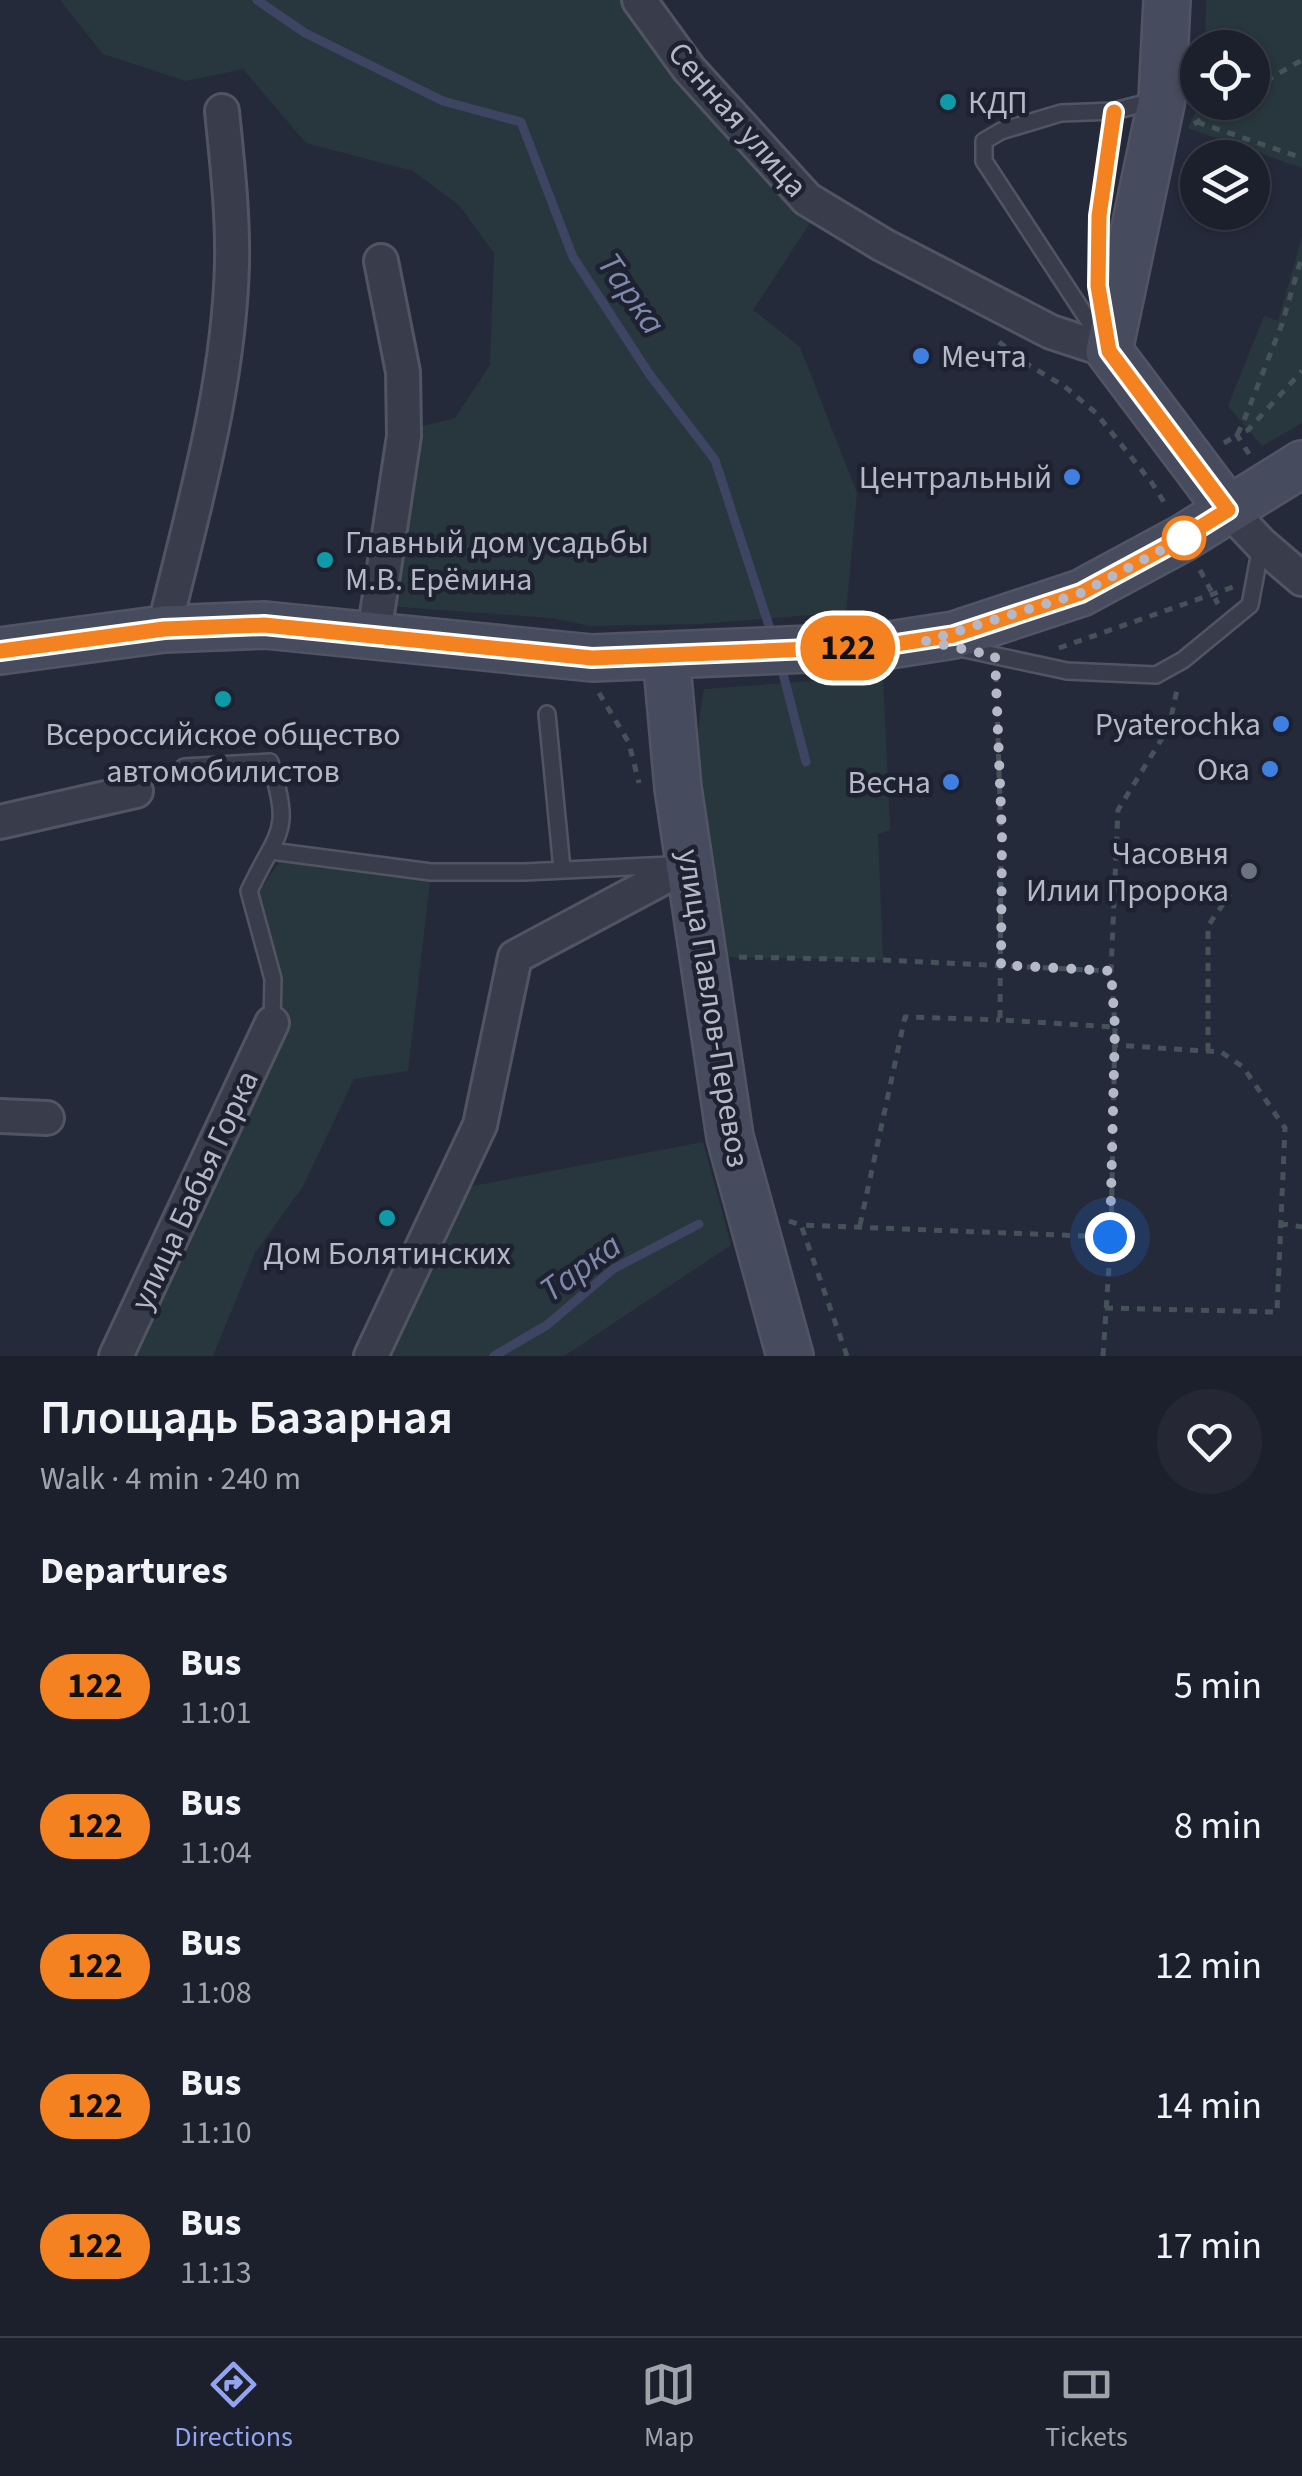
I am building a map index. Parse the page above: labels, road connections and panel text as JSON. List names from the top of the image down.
{
  "streets": {
    "main road": ["улица Павлов-Перевоз"],
    "street": ["Сенная улица", "улица Бабья Горка"]
  },
  "water": ["Тарка"],
  "places": [
    "КДП",
    "Мечта",
    "Центральный",
    "Главный дом усадьбы М.В. Ерёмина",
    "Всероссийское общество автомобилистов",
    "Pyaterochka",
    "Ока",
    "Весна",
    "Часовня Илии Пророка",
    "Дом Болятинских"
  ],
  "lines": ["bus line 122"],
  "page": {
    "on_map": "122",
    "heading": [
      ["Площадь Базарная", "Walk · 4 min · 240 m"],
      "Departures"
    ],
    "list": [
      {
        "mark": "122",
        "name": "Bus",
        "note": "11:01",
        "value": "5 min"
      },
      {
        "mark": "122",
        "name": "Bus",
        "note": "11:04",
        "value": "8 min"
      },
      {
        "mark": "122",
        "name": "Bus",
        "note": "11:08",
        "value": "12 min"
      },
      {
        "mark": "122",
        "name": "Bus",
        "note": "11:10",
        "value": "14 min"
      },
      {
        "mark": "122",
        "name": "Bus",
        "note": "11:13",
        "value": "17 min"
      }
    ],
    "tabs": ["Directions", "Map", "Tickets"]
  }
}
